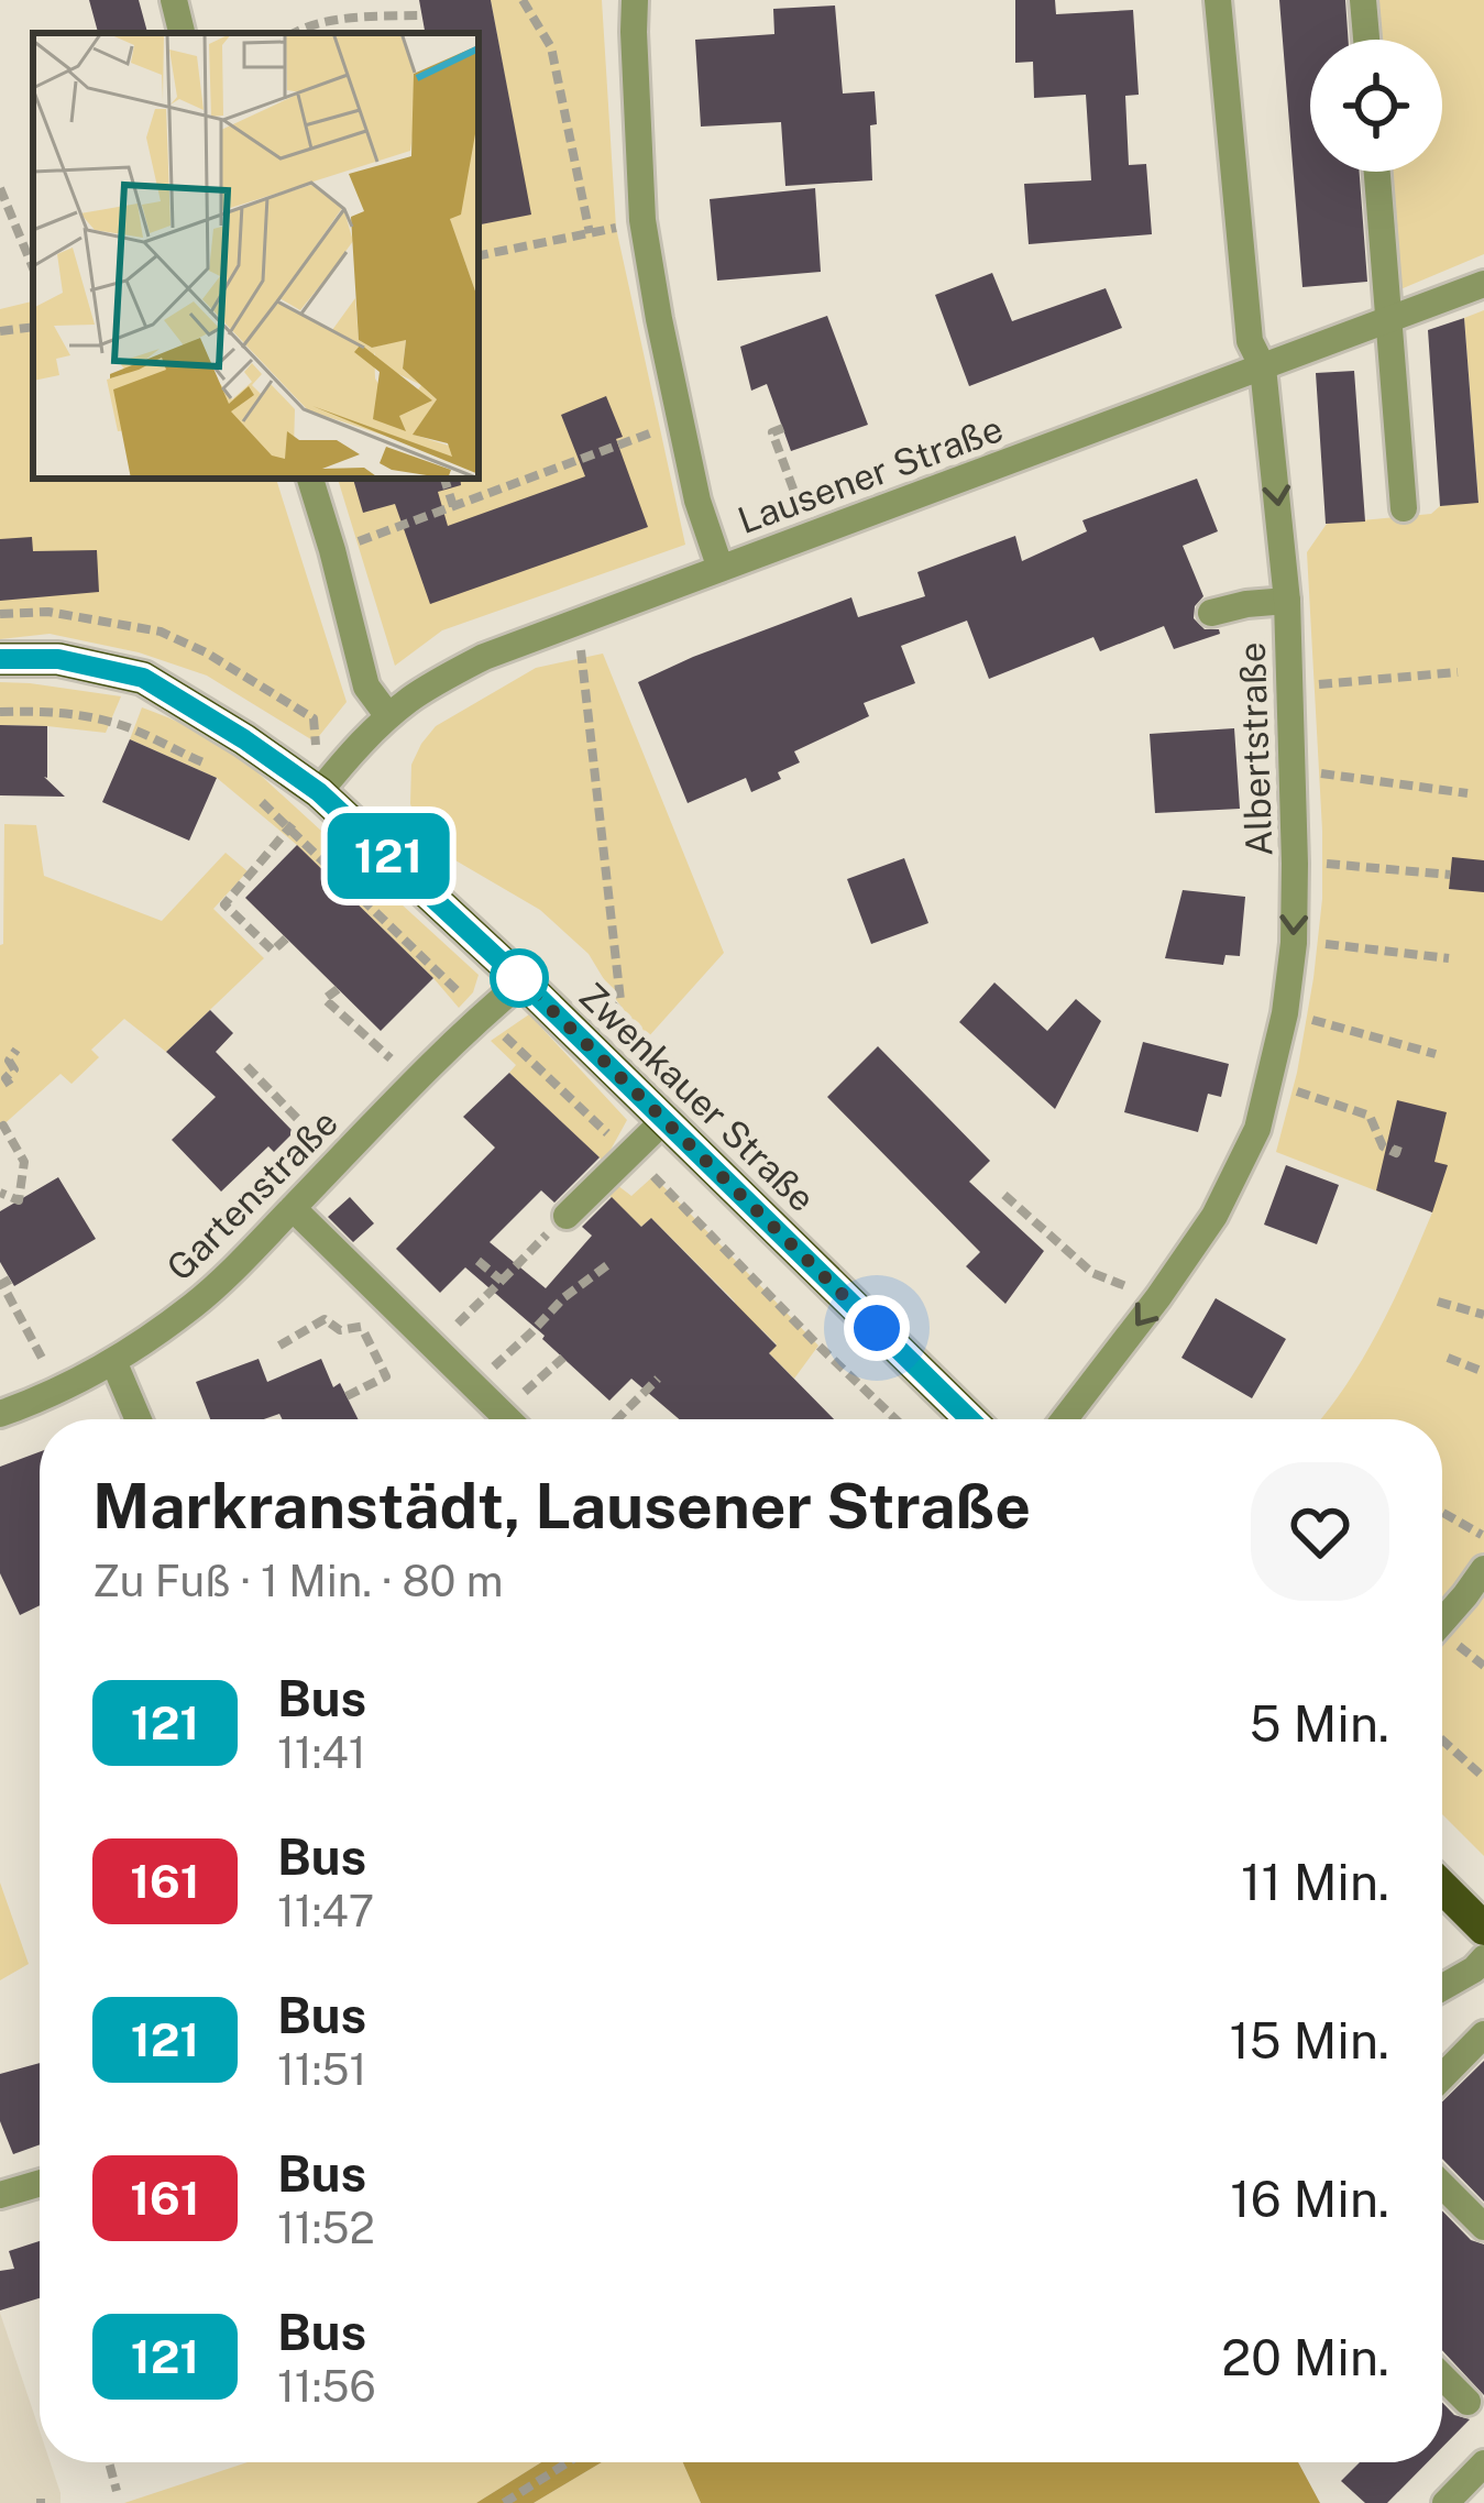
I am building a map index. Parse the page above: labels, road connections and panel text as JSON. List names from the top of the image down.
{
  "streets": {
    "main road": ["Zwenkauer Straße"],
    "street": ["Lausener Straße", "Albertstraße", "Gartenstraße"]
  },
  "crossings": [
    ["Lausener Straße", "Albertstraße"],
    ["Lausener Straße", "Zwenkauer Straße"],
    ["Zwenkauer Straße", "Gartenstraße"]
  ],
  "lines": ["bus line 121"],
  "page": {
    "on_map": "121",
    "heading": ["Markranstädt, Lausener Straße", "Zu Fuß · 1 Min. · 80 m"],
    "list": [
      {
        "mark": "121",
        "name": "Bus",
        "note": "11:41",
        "value": "5 Min."
      },
      {
        "mark": "161",
        "name": "Bus",
        "note": "11:47",
        "value": "11 Min."
      },
      {
        "mark": "121",
        "name": "Bus",
        "note": "11:51",
        "value": "15 Min."
      },
      {
        "mark": "161",
        "name": "Bus",
        "note": "11:52",
        "value": "16 Min."
      },
      {
        "mark": "121",
        "name": "Bus",
        "note": "11:56",
        "value": "20 Min."
      }
    ]
  }
}
